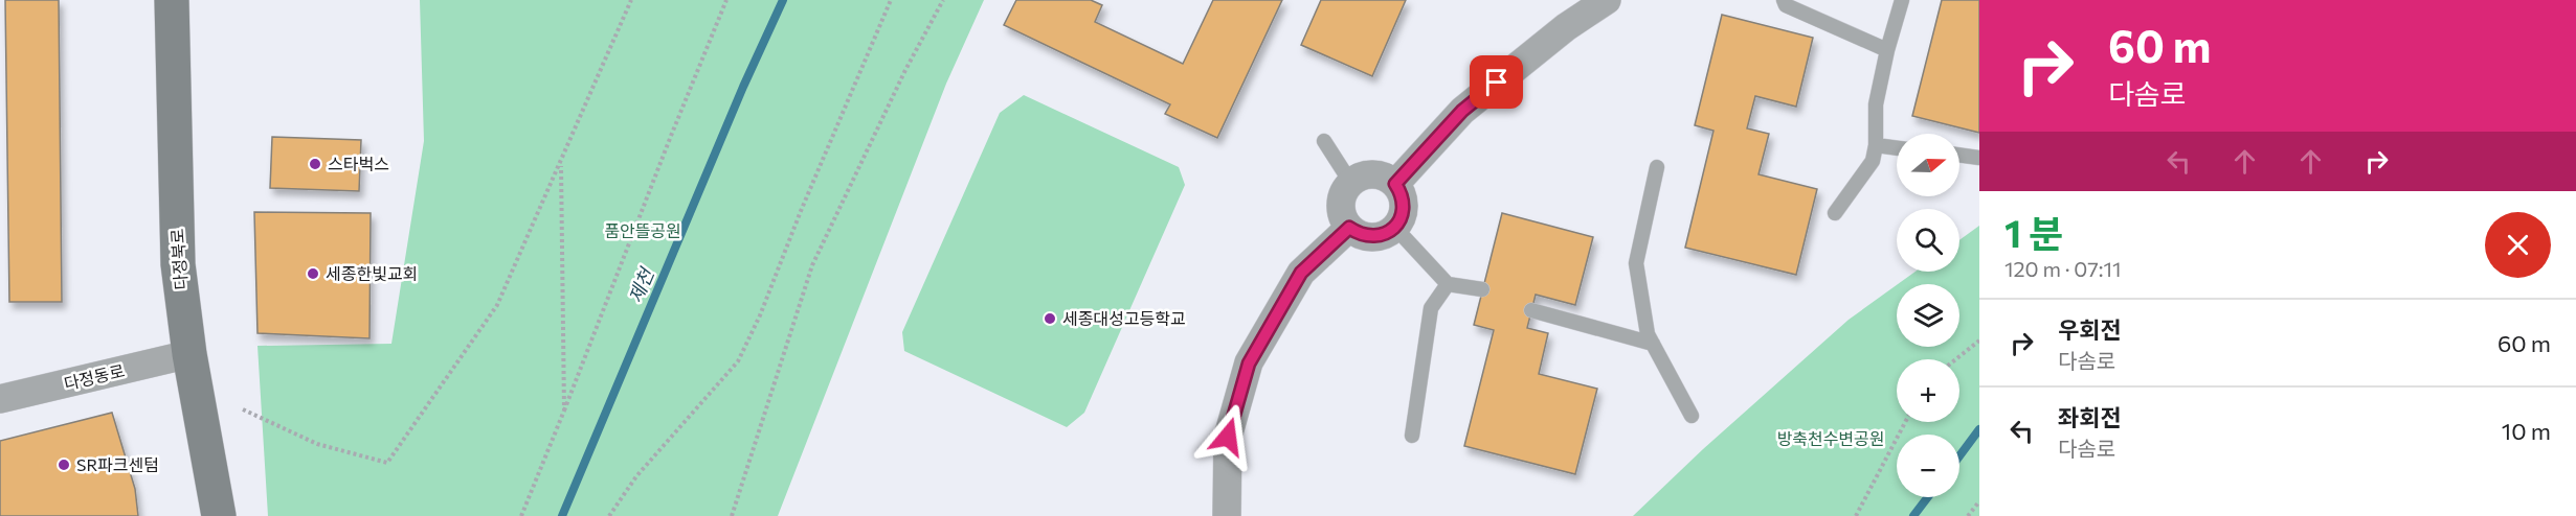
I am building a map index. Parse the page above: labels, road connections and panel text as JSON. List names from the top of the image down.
{
  "streets": {
    "street": ["다정북로", "다정동로"]
  },
  "crossings": [
    ["다정북로", "다정동로"]
  ],
  "water": ["제천"],
  "parks": ["품안뜰공원", "방축천수변공원"],
  "places": [
    "스타벅스",
    "세종한빛교회",
    "세종대성고등학교",
    "SR파크센텀"
  ],
  "north": "right",
  "page": {
    "turn": ["60 m", "다솜로"],
    "map_buttons": ["+", "−"],
    "heading": ["1 분", "120 m · 07:11"],
    "list": [
      {
        "name": "우회전",
        "note": "다솜로",
        "value": "60 m"
      },
      {
        "name": "좌회전",
        "note": "다솜로",
        "value": "10 m"
      }
    ]
  }
}
